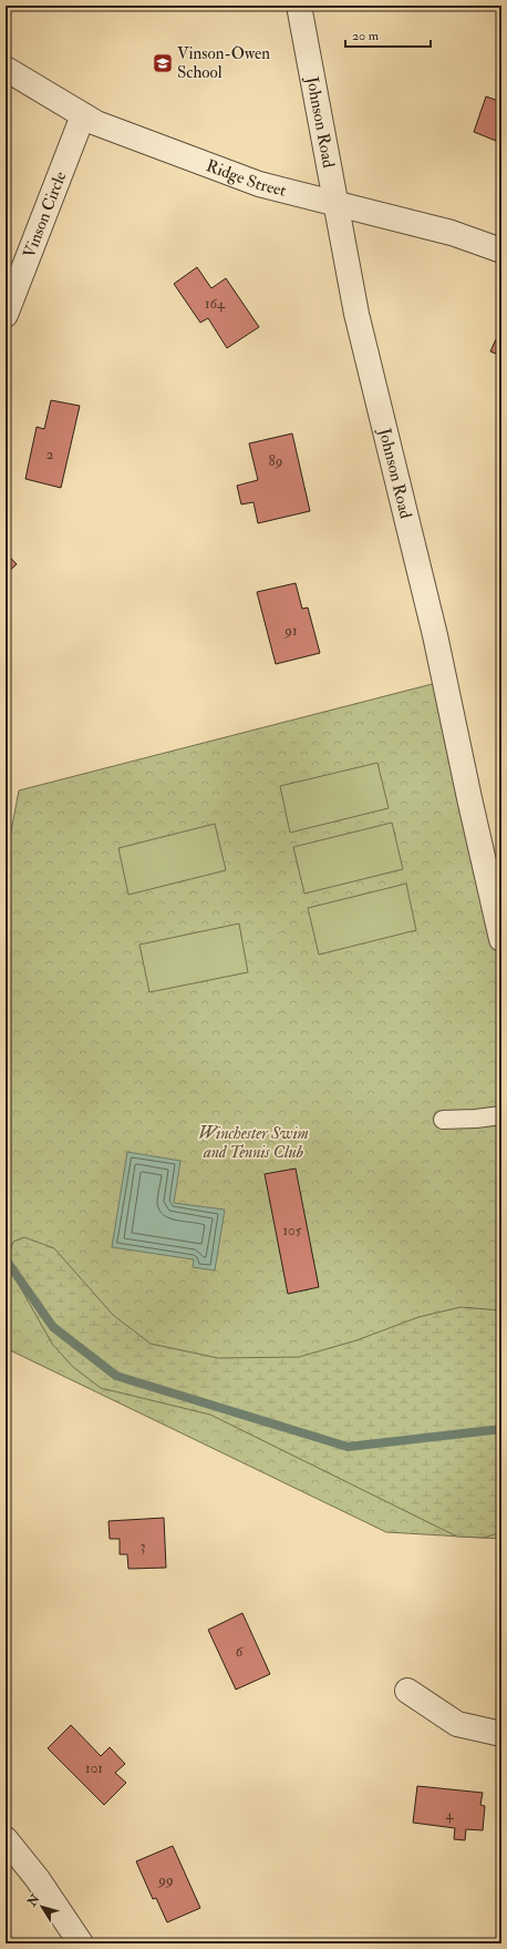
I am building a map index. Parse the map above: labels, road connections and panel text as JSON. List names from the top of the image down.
{
  "streets": {
    "street": ["Johnson Road", "Ridge Street", "Vinson Circle"]
  },
  "crossings": [
    ["Johnson Road", "Ridge Street"],
    ["Ridge Street", "Vinson Circle"]
  ],
  "parks": ["Winchester Swim and Tennis Club"],
  "places": {
    "school or university": ["Vinson-Owen School"]
  },
  "house_numbers": [
    "164",
    "2",
    "89",
    "91",
    "105",
    "3",
    "6",
    "101",
    "4",
    "99"
  ],
  "scale_bar": "20 m",
  "north": "top left"
}
